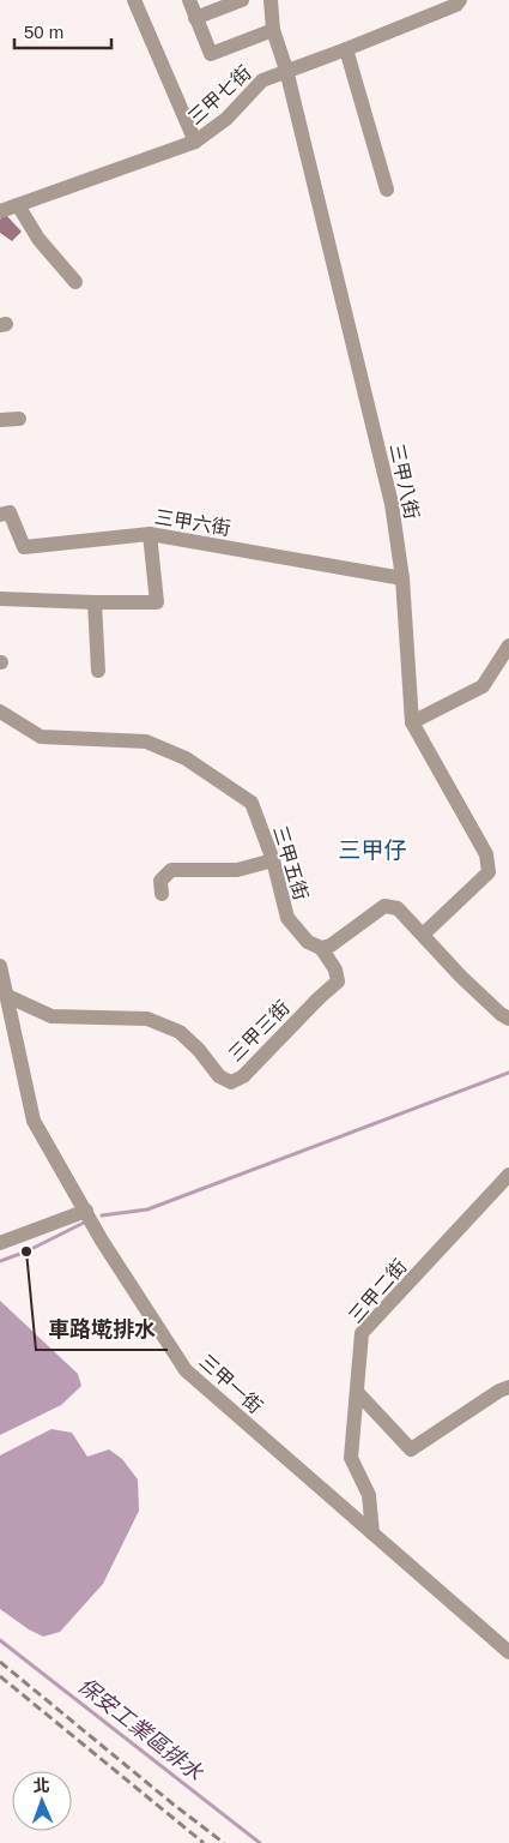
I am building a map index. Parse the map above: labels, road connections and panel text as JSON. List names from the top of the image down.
{
  "streets": {
    "street": [
      "三甲七街",
      "三甲八街",
      "三甲六街",
      "三甲五街",
      "三甲三街",
      "三甲二街",
      "三甲一街"
    ]
  },
  "crossings": [
    ["三甲七街", "三甲八街"],
    ["三甲八街", "三甲六街"],
    ["三甲五街", "三甲三街"],
    ["三甲三街", "三甲一街"],
    ["三甲二街", "三甲一街"]
  ],
  "districts": ["三甲仔"],
  "water": ["保安工業區排水"],
  "places": ["車路墘排水"],
  "scale_bar": "50 m",
  "north": "top"
}
